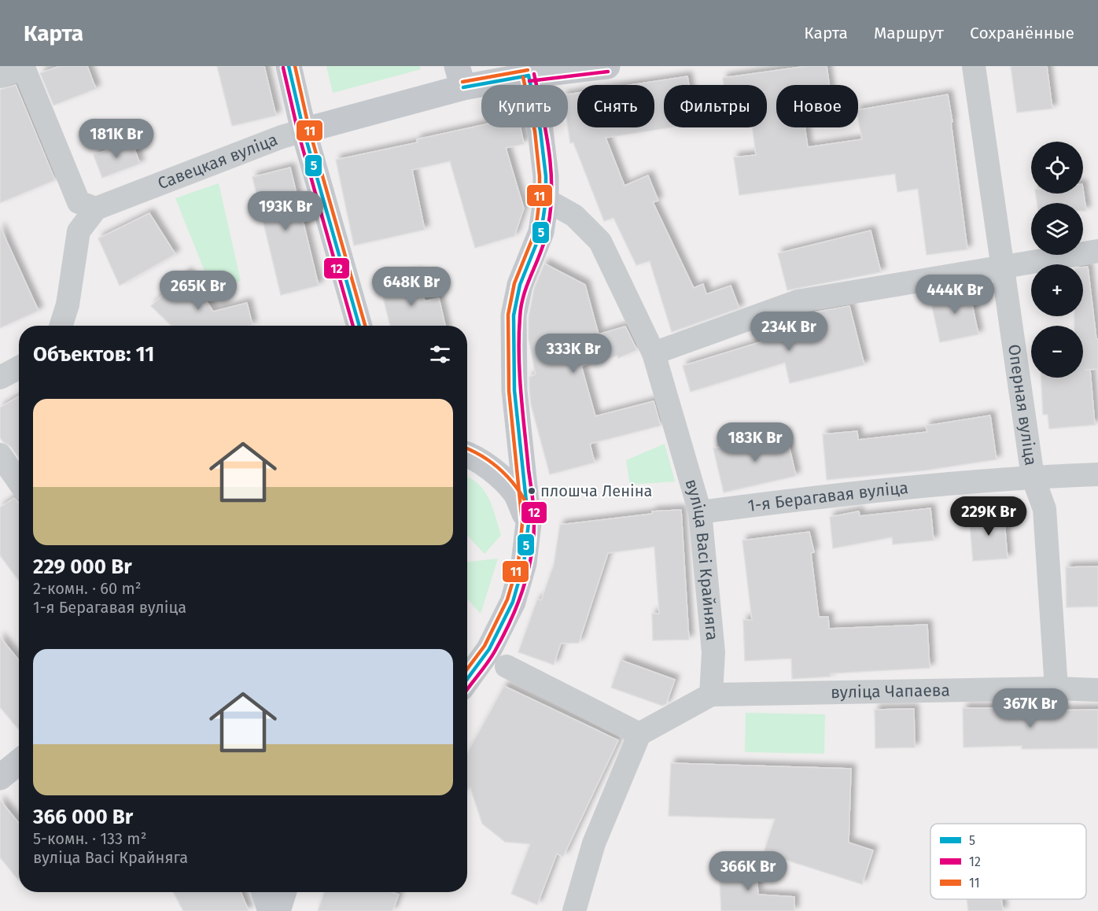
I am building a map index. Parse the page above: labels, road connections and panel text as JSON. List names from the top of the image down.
{
  "streets": {
    "main road": ["Савецкая вуліца"],
    "street": [
      "Оперная вуліца",
      "1-я Берагавая вуліца",
      "вуліца Васі Крайняга",
      "вуліца Чапаева"
    ]
  },
  "crossings": [
    ["Оперная вуліца", "1-я Берагавая вуліца"],
    ["Оперная вуліца", "вуліца Чапаева"],
    ["1-я Берагавая вуліца", "вуліца Васі Крайняга"],
    ["вуліца Васі Крайняга", "вуліца Чапаева"]
  ],
  "places": ["плошча Леніна"],
  "lines": ["transit line 5", "transit line 11", "transit line 12"],
  "legend": ["5", "12", "11"],
  "page": {
    "header": "Карта",
    "nav": ["Карта", "Маршрут", "Сохранённые"],
    "chip": [
      "Купить",
      "Снять",
      "Фильтры",
      "Новое"
    ],
    "price": [
      "181K Br",
      "193K Br",
      "648K Br",
      "265K Br",
      "444K Br",
      "234K Br",
      "333K Br",
      "183K Br",
      "229K Br",
      "367K Br",
      "366K Br"
    ],
    "map_buttons": ["+", "−"],
    "heading": "Объектов: 11",
    "list": [
      {
        "name": "229 000 Br",
        "note": "2-комн. · 60 m² · 1-я Берагавая вуліца"
      },
      {
        "name": "366 000 Br",
        "note": "5-комн. · 133 m² · вуліца Васі Крайняга"
      }
    ]
  }
}
